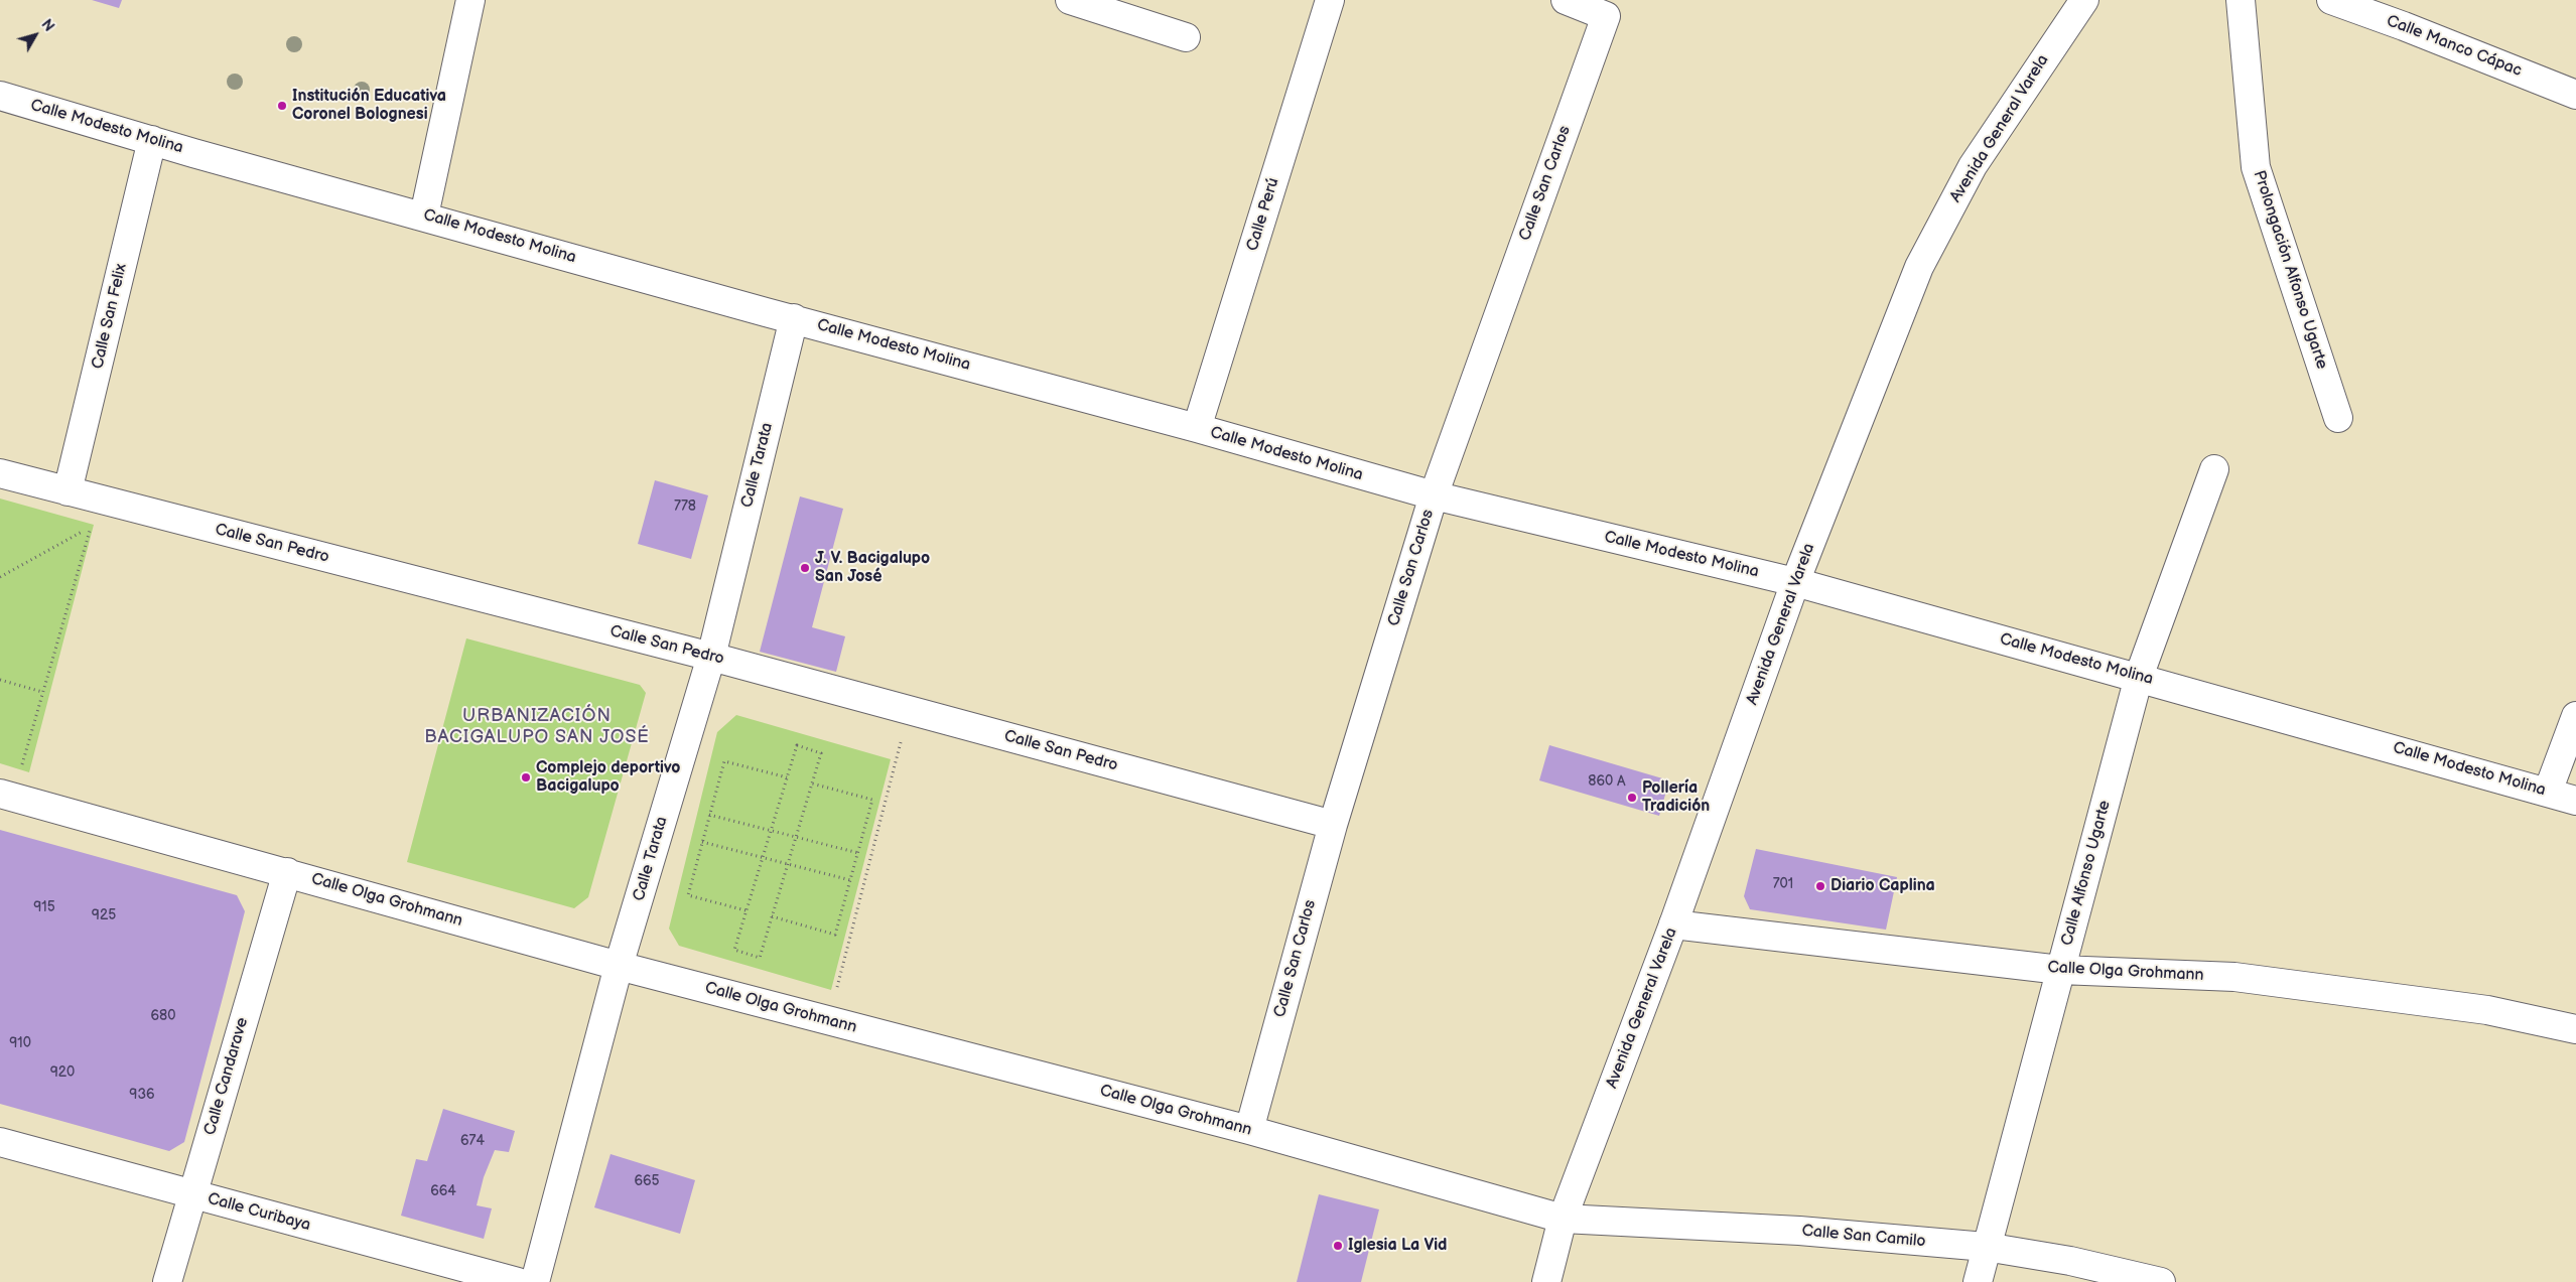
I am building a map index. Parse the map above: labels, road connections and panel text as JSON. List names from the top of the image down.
{
  "streets": {
    "street": [
      "Calle Manco Cápac",
      "Calle Modesto Molina",
      "Avenida General Varela",
      "Calle San Carlos",
      "Calle Perú",
      "Prolongación Alfonso Ugarte",
      "Calle San Felix",
      "Calle Tarata",
      "Calle San Pedro",
      "Calle Alfonso Ugarte",
      "Calle Olga Grohmann",
      "Calle Candarave",
      "Calle Curibaya",
      "Calle San Camilo"
    ]
  },
  "crossings": [
    ["Calle Modesto Molina", "Avenida General Varela"],
    ["Calle Modesto Molina", "Calle San Carlos"],
    ["Calle Modesto Molina", "Calle Perú"],
    ["Calle Modesto Molina", "Calle San Felix"],
    ["Calle Modesto Molina", "Calle Tarata"],
    ["Calle Modesto Molina", "Calle Alfonso Ugarte"],
    ["Avenida General Varela", "Calle Olga Grohmann"],
    ["Avenida General Varela", "Calle San Camilo"],
    ["Calle San Carlos", "Calle San Pedro"],
    ["Calle San Carlos", "Calle Olga Grohmann"],
    ["Calle San Felix", "Calle San Pedro"],
    ["Calle Tarata", "Calle San Pedro"],
    ["Calle Tarata", "Calle Olga Grohmann"],
    ["Calle Alfonso Ugarte", "Calle Olga Grohmann"],
    ["Calle Alfonso Ugarte", "Calle San Camilo"],
    ["Calle Olga Grohmann", "Calle Candarave"],
    ["Calle Olga Grohmann", "Calle San Camilo"],
    ["Calle Candarave", "Calle Curibaya"]
  ],
  "districts": ["URBANIZACIÓN BACIGALUPO SAN JOSÉ"],
  "places": [
    "Institución Educativa Coronel Bolognesi",
    "J. V. Bacigalupo San José",
    "Complejo deportivo Bacigalupo",
    "Pollería Tradición",
    "Diario Caplina",
    "Iglesia La Vid"
  ],
  "house_numbers": [
    "778",
    "860 A",
    "701",
    "915",
    "925",
    "680",
    "910",
    "920",
    "936",
    "674",
    "665",
    "664"
  ],
  "north": "top right"
}
